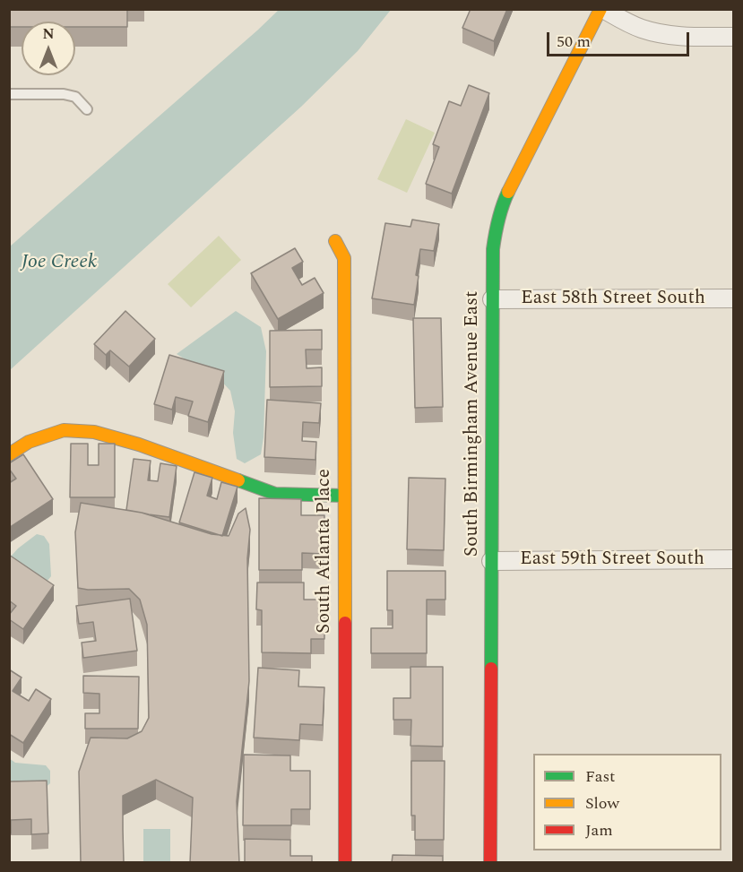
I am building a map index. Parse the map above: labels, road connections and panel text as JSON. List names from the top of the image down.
{
  "streets": {
    "street": [
      "East 58th Street South",
      "South Birmingham Avenue East",
      "South Atlanta Place",
      "East 59th Street South"
    ]
  },
  "crossings": [
    ["East 58th Street South", "South Birmingham Avenue East"],
    ["South Birmingham Avenue East", "East 59th Street South"]
  ],
  "water": ["Joe Creek"],
  "legend": ["Fast", "Slow", "Jam"],
  "scale_bar": "50 m",
  "north": "top"
}
